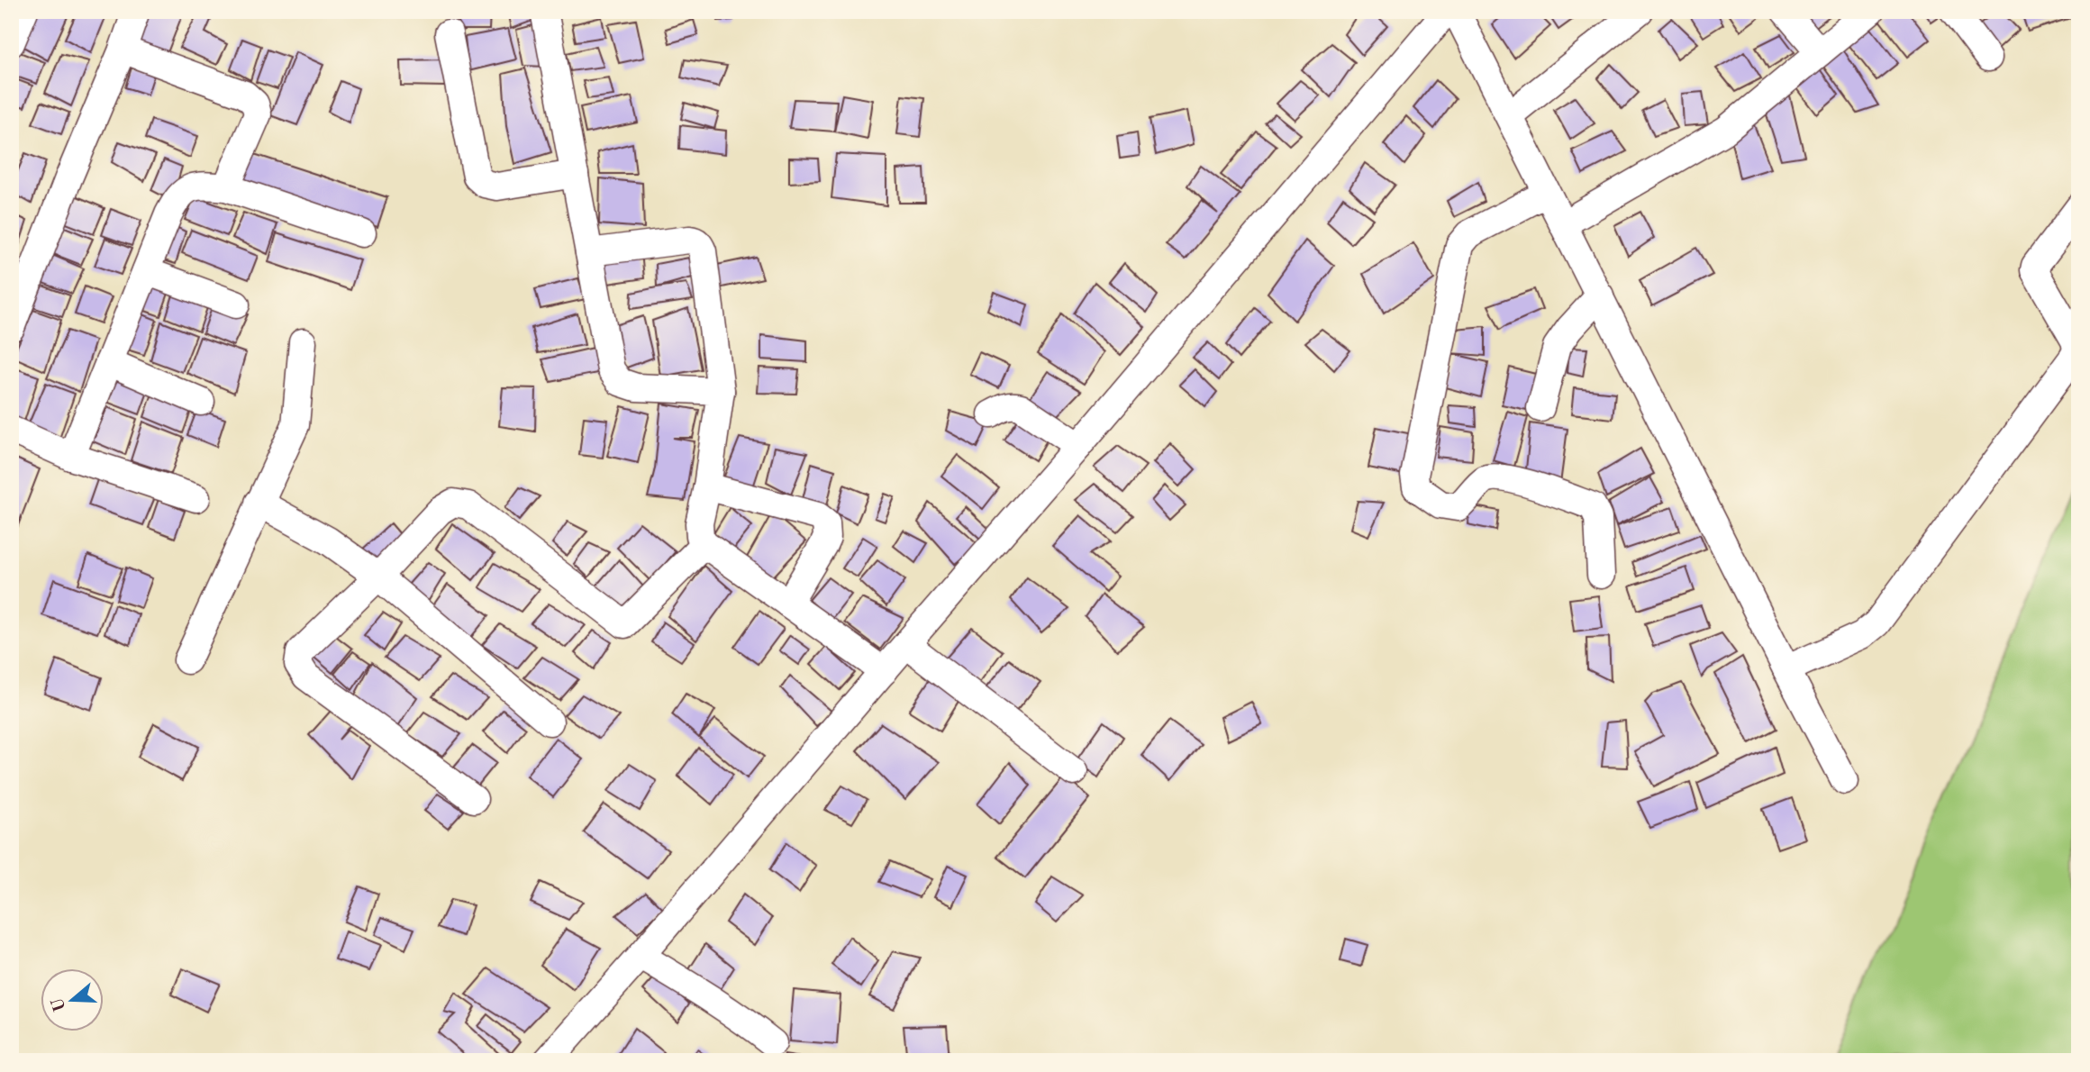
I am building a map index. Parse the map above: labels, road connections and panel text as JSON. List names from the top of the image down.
{
  "north": "left"
}
